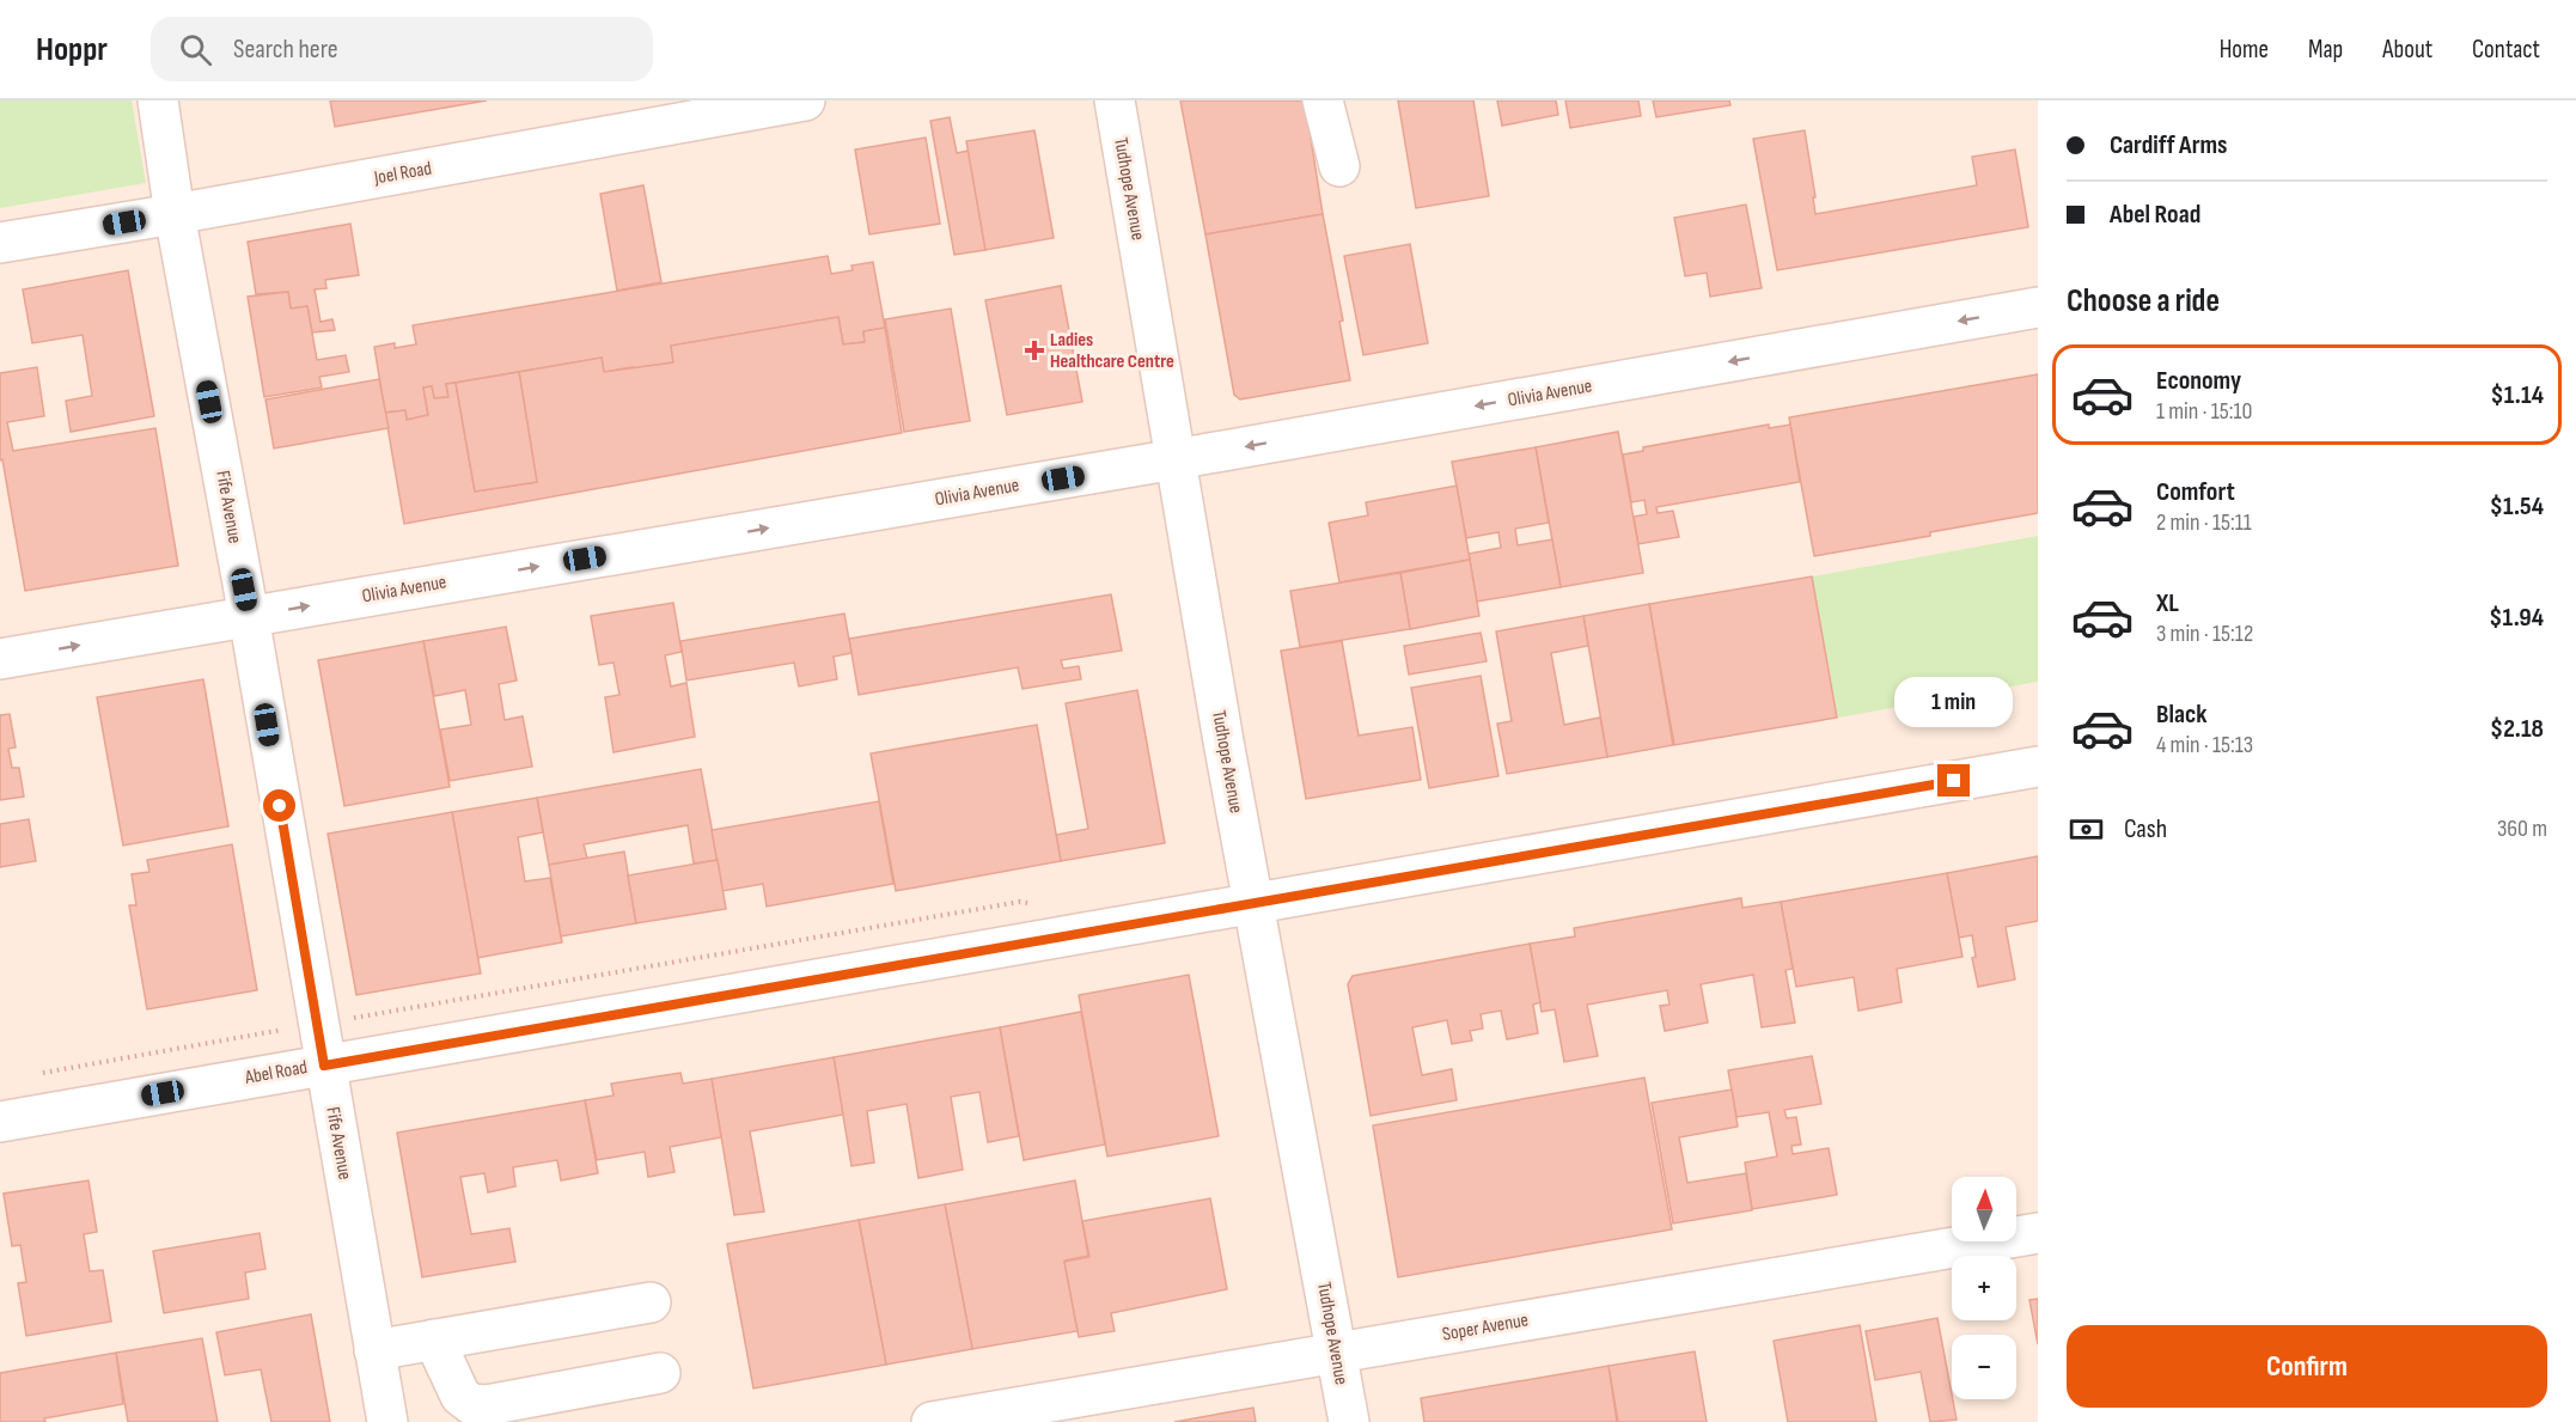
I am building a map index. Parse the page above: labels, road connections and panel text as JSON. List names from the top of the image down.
{
  "streets": {
    "street": [
      "Joel Road",
      "Tudhope Avenue",
      "Olivia Avenue",
      "Fife Avenue",
      "Abel Road",
      "Soper Avenue"
    ]
  },
  "crossings": [
    ["Joel Road", "Fife Avenue"],
    ["Tudhope Avenue", "Olivia Avenue"],
    ["Tudhope Avenue", "Abel Road"],
    ["Tudhope Avenue", "Soper Avenue"],
    ["Olivia Avenue", "Fife Avenue"],
    ["Fife Avenue", "Abel Road"]
  ],
  "places": {
    "health": ["Ladies Healthcare Centre"]
  },
  "north": "top",
  "page": {
    "header": "Hoppr",
    "search": "Search here",
    "nav": [
      "Home",
      "Map",
      "About",
      "Contact"
    ],
    "banner": ["Cardiff Arms", "Abel Road"],
    "heading": "Choose a ride",
    "list": [
      {
        "name": "Economy",
        "note": "1 min · 15:10",
        "value": "$1.14"
      },
      {
        "name": "Comfort",
        "note": "2 min · 15:11",
        "value": "$1.54"
      },
      {
        "name": "XL",
        "note": "3 min · 15:12",
        "value": "$1.94"
      },
      {
        "name": "Black",
        "note": "4 min · 15:13",
        "value": "$2.18"
      }
    ],
    "bubble": "1 min",
    "pay": ["Cash", "360 m"],
    "map_buttons": ["+", "−"],
    "buttons": "Confirm"
  }
}
